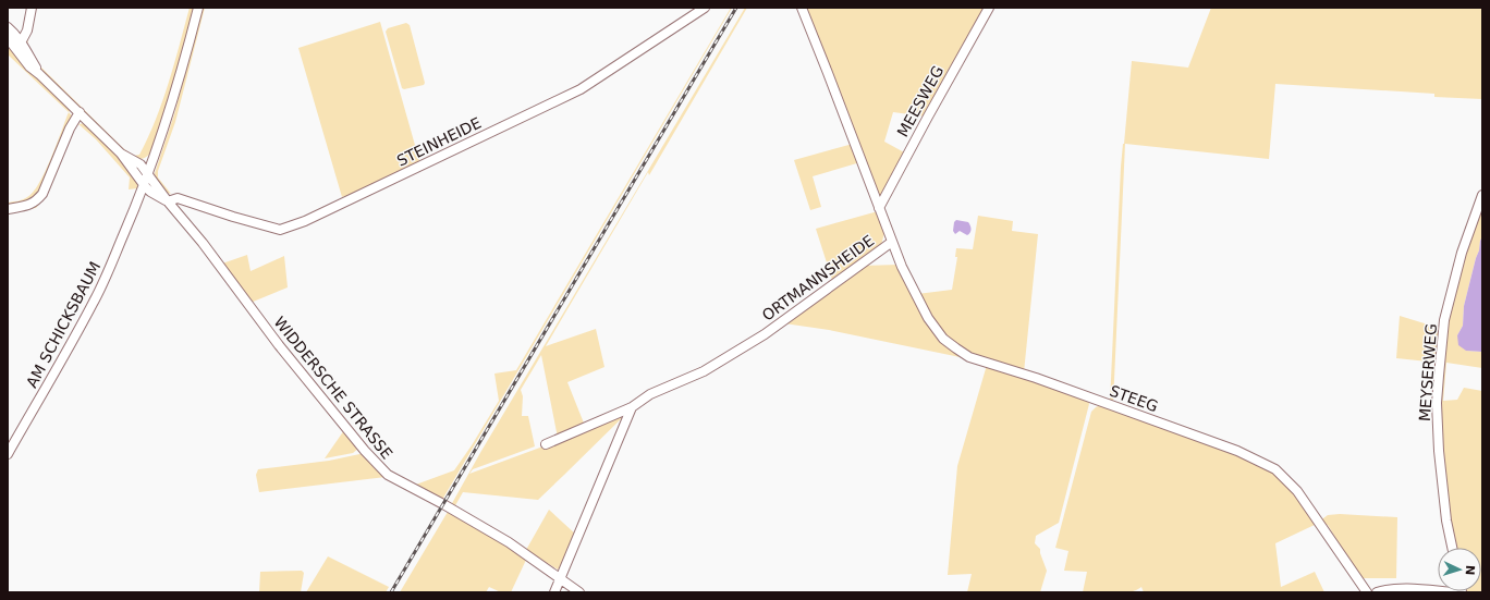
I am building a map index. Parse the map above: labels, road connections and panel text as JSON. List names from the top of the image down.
{
  "streets": {
    "street": [
      "MEESWEG",
      "STEINHEIDE",
      "ORTMANNSHEIDE",
      "AM SCHICKSBAUM",
      "MEYSERWEG",
      "WIDDERSCHE STRASSE",
      "STEEG"
    ]
  },
  "crossings": [
    ["MEESWEG", "ORTMANNSHEIDE"],
    ["STEINHEIDE", "WIDDERSCHE STRASSE"],
    ["ORTMANNSHEIDE", "STEEG"],
    ["AM SCHICKSBAUM", "WIDDERSCHE STRASSE"]
  ],
  "north": "right"
}
